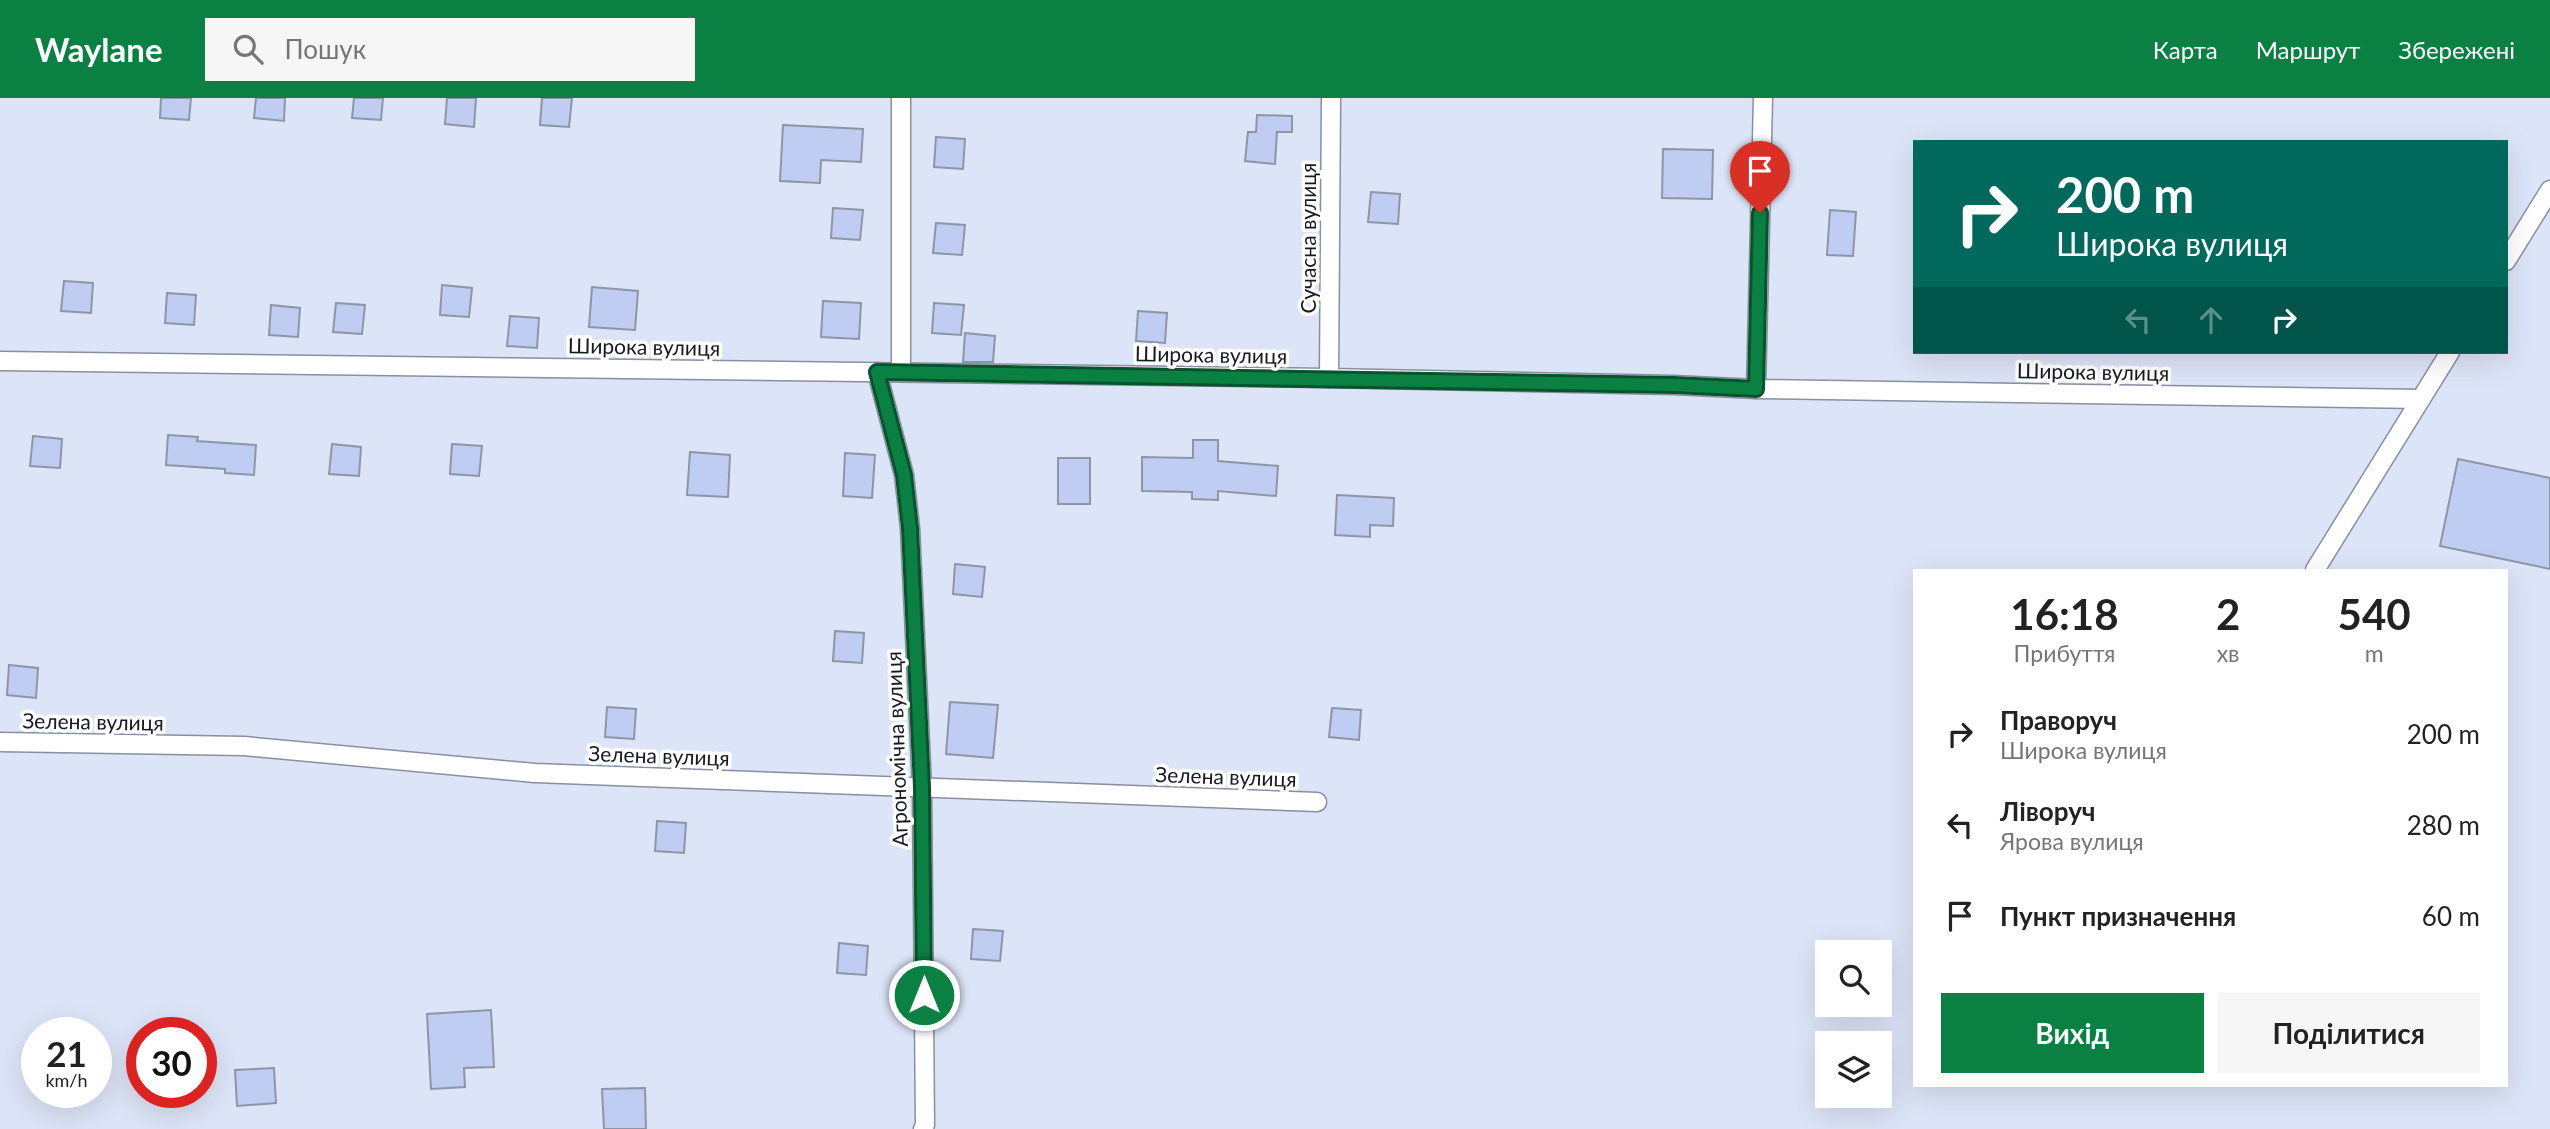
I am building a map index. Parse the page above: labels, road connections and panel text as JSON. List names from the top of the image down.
{
  "streets": {
    "street": [
      "Сучасна вулиця",
      "Широка вулиця",
      "Зелена вулиця",
      "Агрономічна вулиця"
    ]
  },
  "crossings": [
    ["Сучасна вулиця", "Широка вулиця"],
    ["Широка вулиця", "Агрономічна вулиця"],
    ["Зелена вулиця", "Агрономічна вулиця"]
  ],
  "page": {
    "header": "Waylane",
    "search": "Пошук",
    "nav": ["Карта", "Маршрут", "Збережені"],
    "turn": ["200 m", "Широка вулиця"],
    "eta": [
      "16:18",
      "Прибуття",
      "2",
      "хв",
      "540",
      "m"
    ],
    "list": [
      {
        "name": "Праворуч",
        "note": "Широка вулиця",
        "value": "200 m"
      },
      {
        "name": "Ліворуч",
        "note": "Ярова вулиця",
        "value": "280 m"
      },
      {
        "name": "Пункт призначення",
        "value": "60 m"
      }
    ],
    "buttons": ["Вихід", "Поділитися"],
    "speed": "21 km/h",
    "limit": "30"
  }
}
